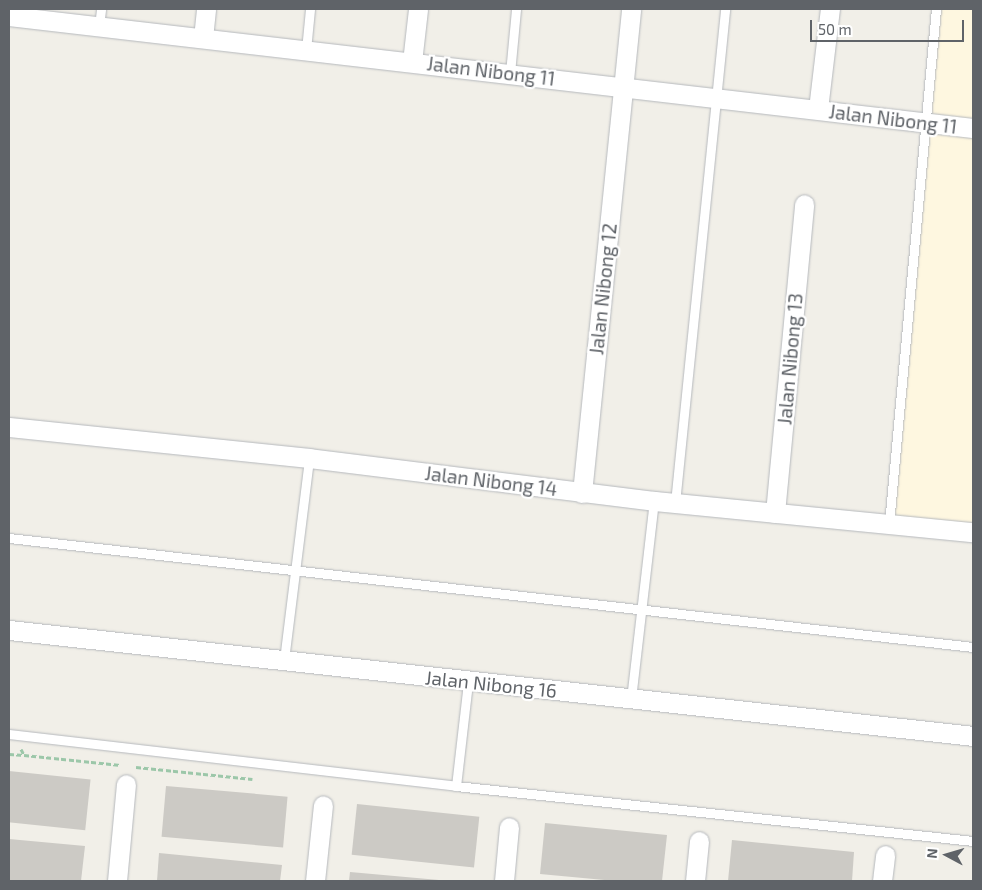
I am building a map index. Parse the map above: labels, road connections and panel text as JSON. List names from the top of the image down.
{
  "streets": {
    "street": [
      "Jalan Nibong 11",
      "Jalan Nibong 12",
      "Jalan Nibong 13",
      "Jalan Nibong 14",
      "Jalan Nibong 16"
    ]
  },
  "crossings": [
    ["Jalan Nibong 11", "Jalan Nibong 12"],
    ["Jalan Nibong 12", "Jalan Nibong 14"],
    ["Jalan Nibong 13", "Jalan Nibong 14"]
  ],
  "scale_bar": "50 m",
  "north": "left"
}
